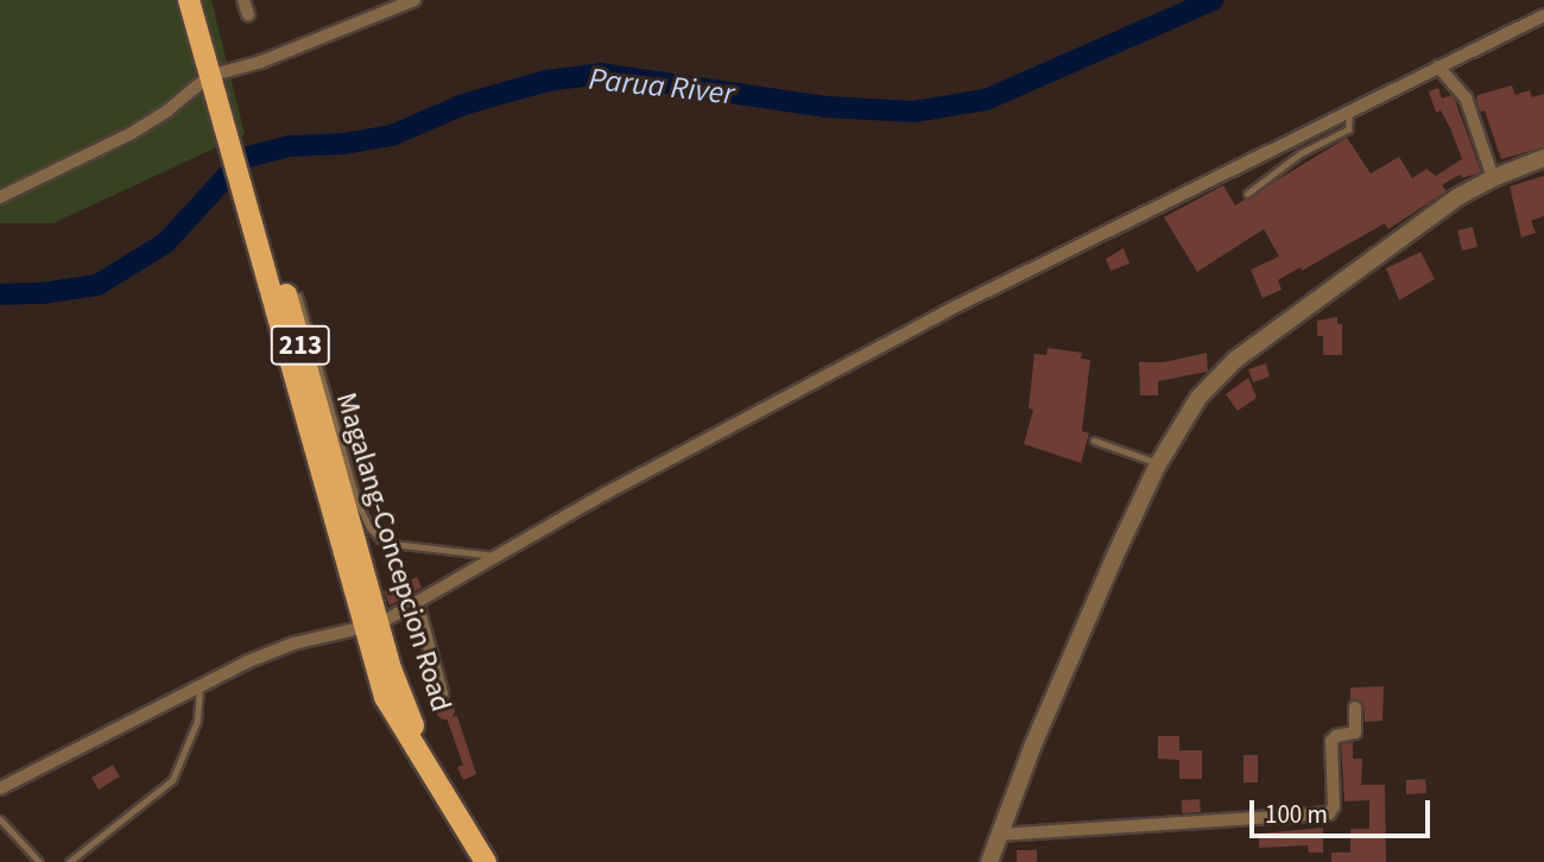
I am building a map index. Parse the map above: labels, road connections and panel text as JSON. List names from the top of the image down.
{
  "streets": {
    "main road": ["213", "Magalang-Concepcion Road"]
  },
  "water": ["Parua River"],
  "scale_bar": "100 m"
}
